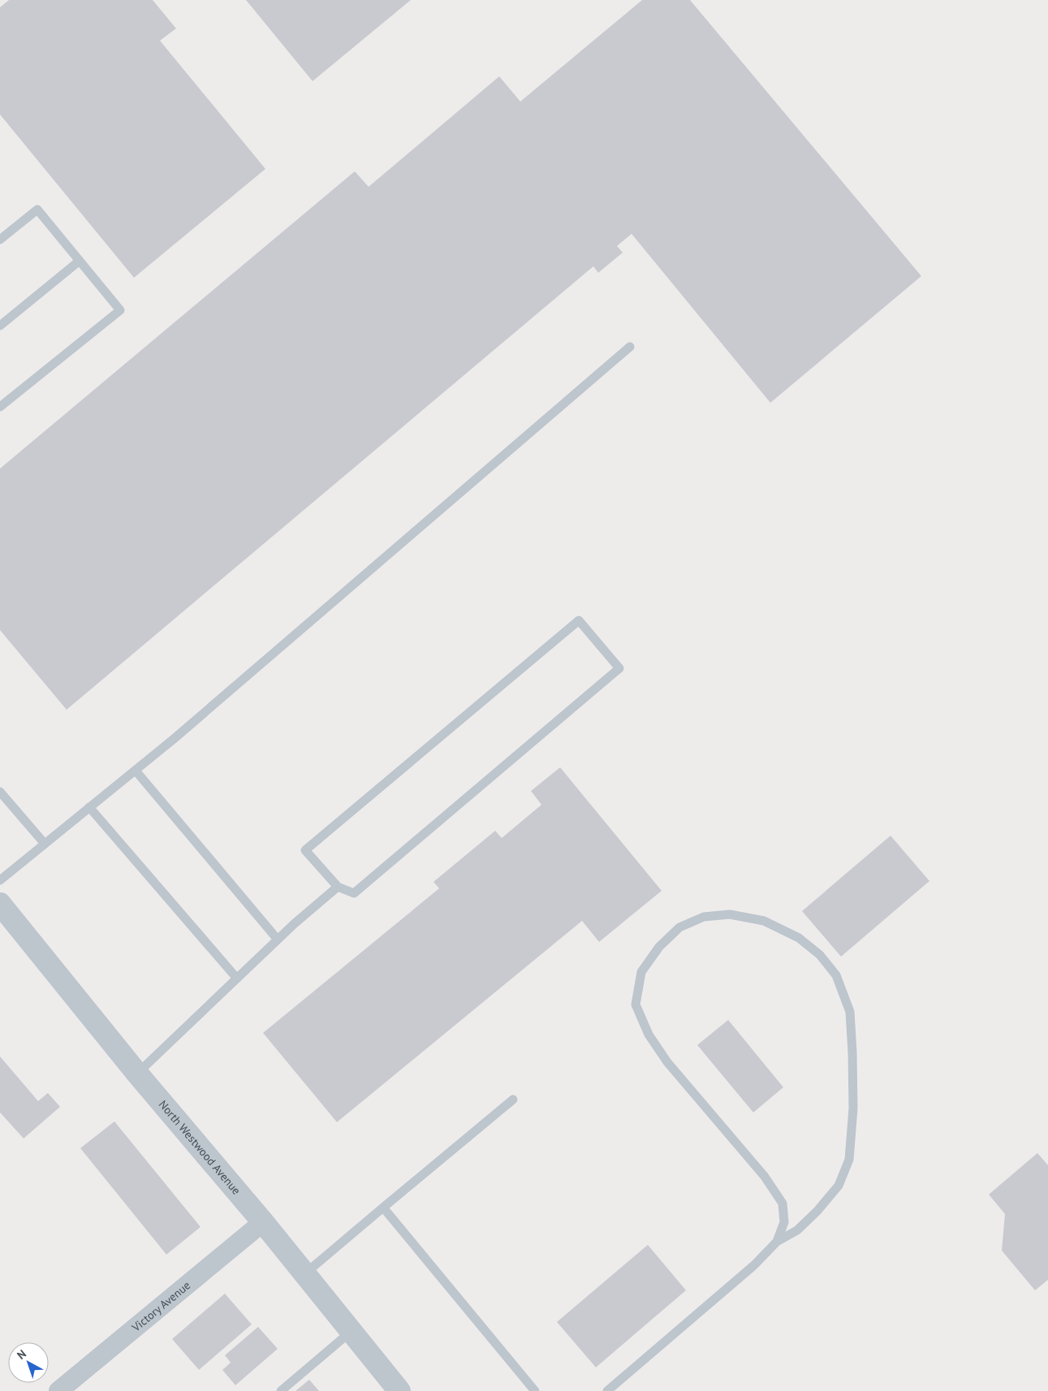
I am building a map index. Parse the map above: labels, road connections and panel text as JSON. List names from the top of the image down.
{
  "streets": {
    "street": ["North Westwood Avenue", "Victory Avenue"]
  },
  "crossings": [
    ["North Westwood Avenue", "Victory Avenue"]
  ],
  "north": "top left"
}
